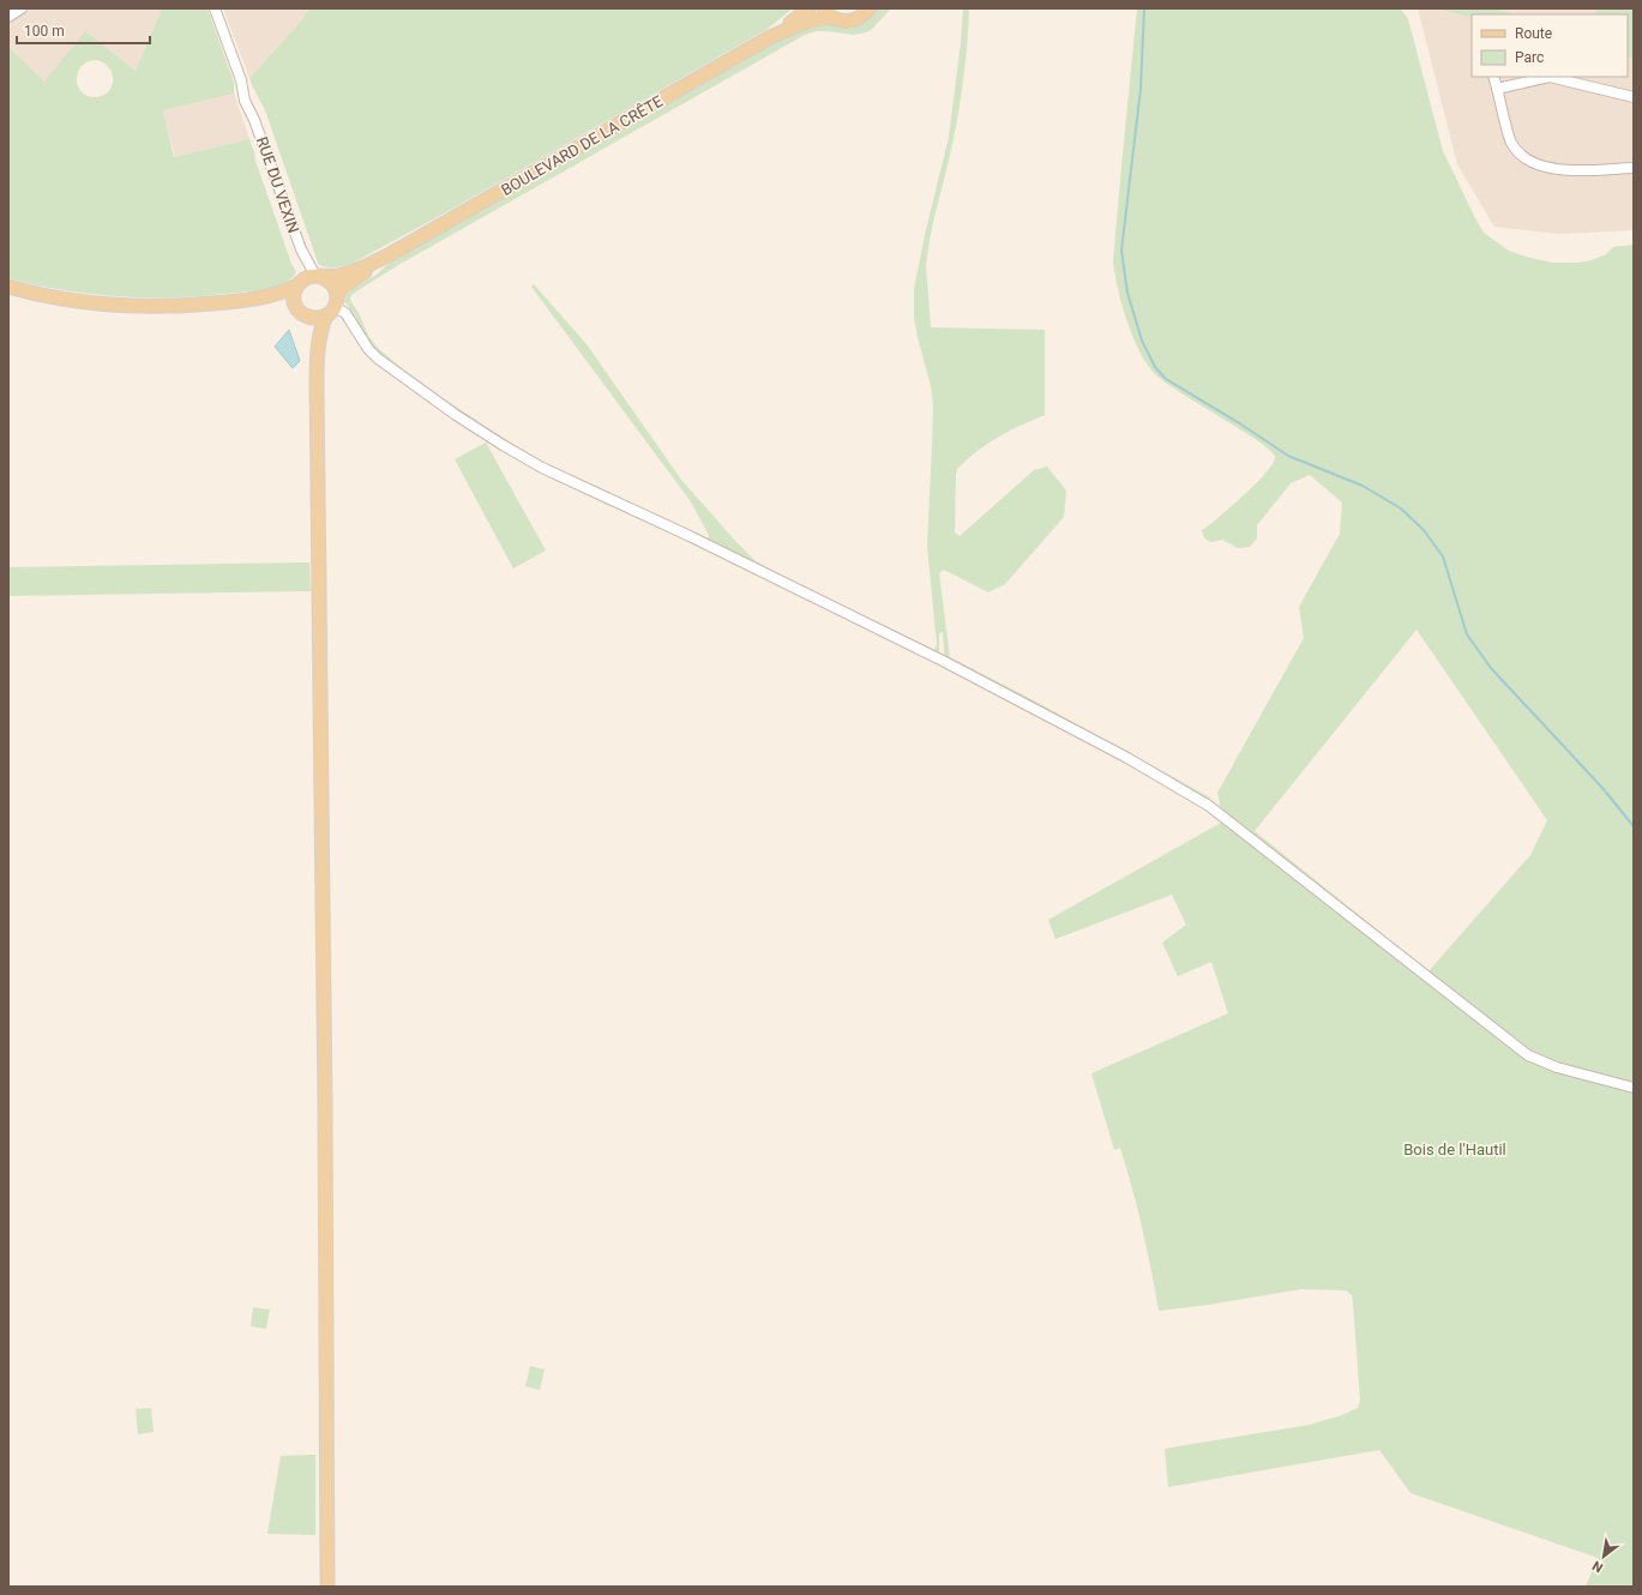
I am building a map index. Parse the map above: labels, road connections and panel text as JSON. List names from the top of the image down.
{
  "streets": {
    "main road": ["BOULEVARD DE LA CRÊTE"],
    "street": ["RUE DU VEXIN"]
  },
  "parks": ["Bois de l'Hautil"],
  "legend": ["Route", "Parc"],
  "scale_bar": "100 m",
  "north": "bottom left"
}
